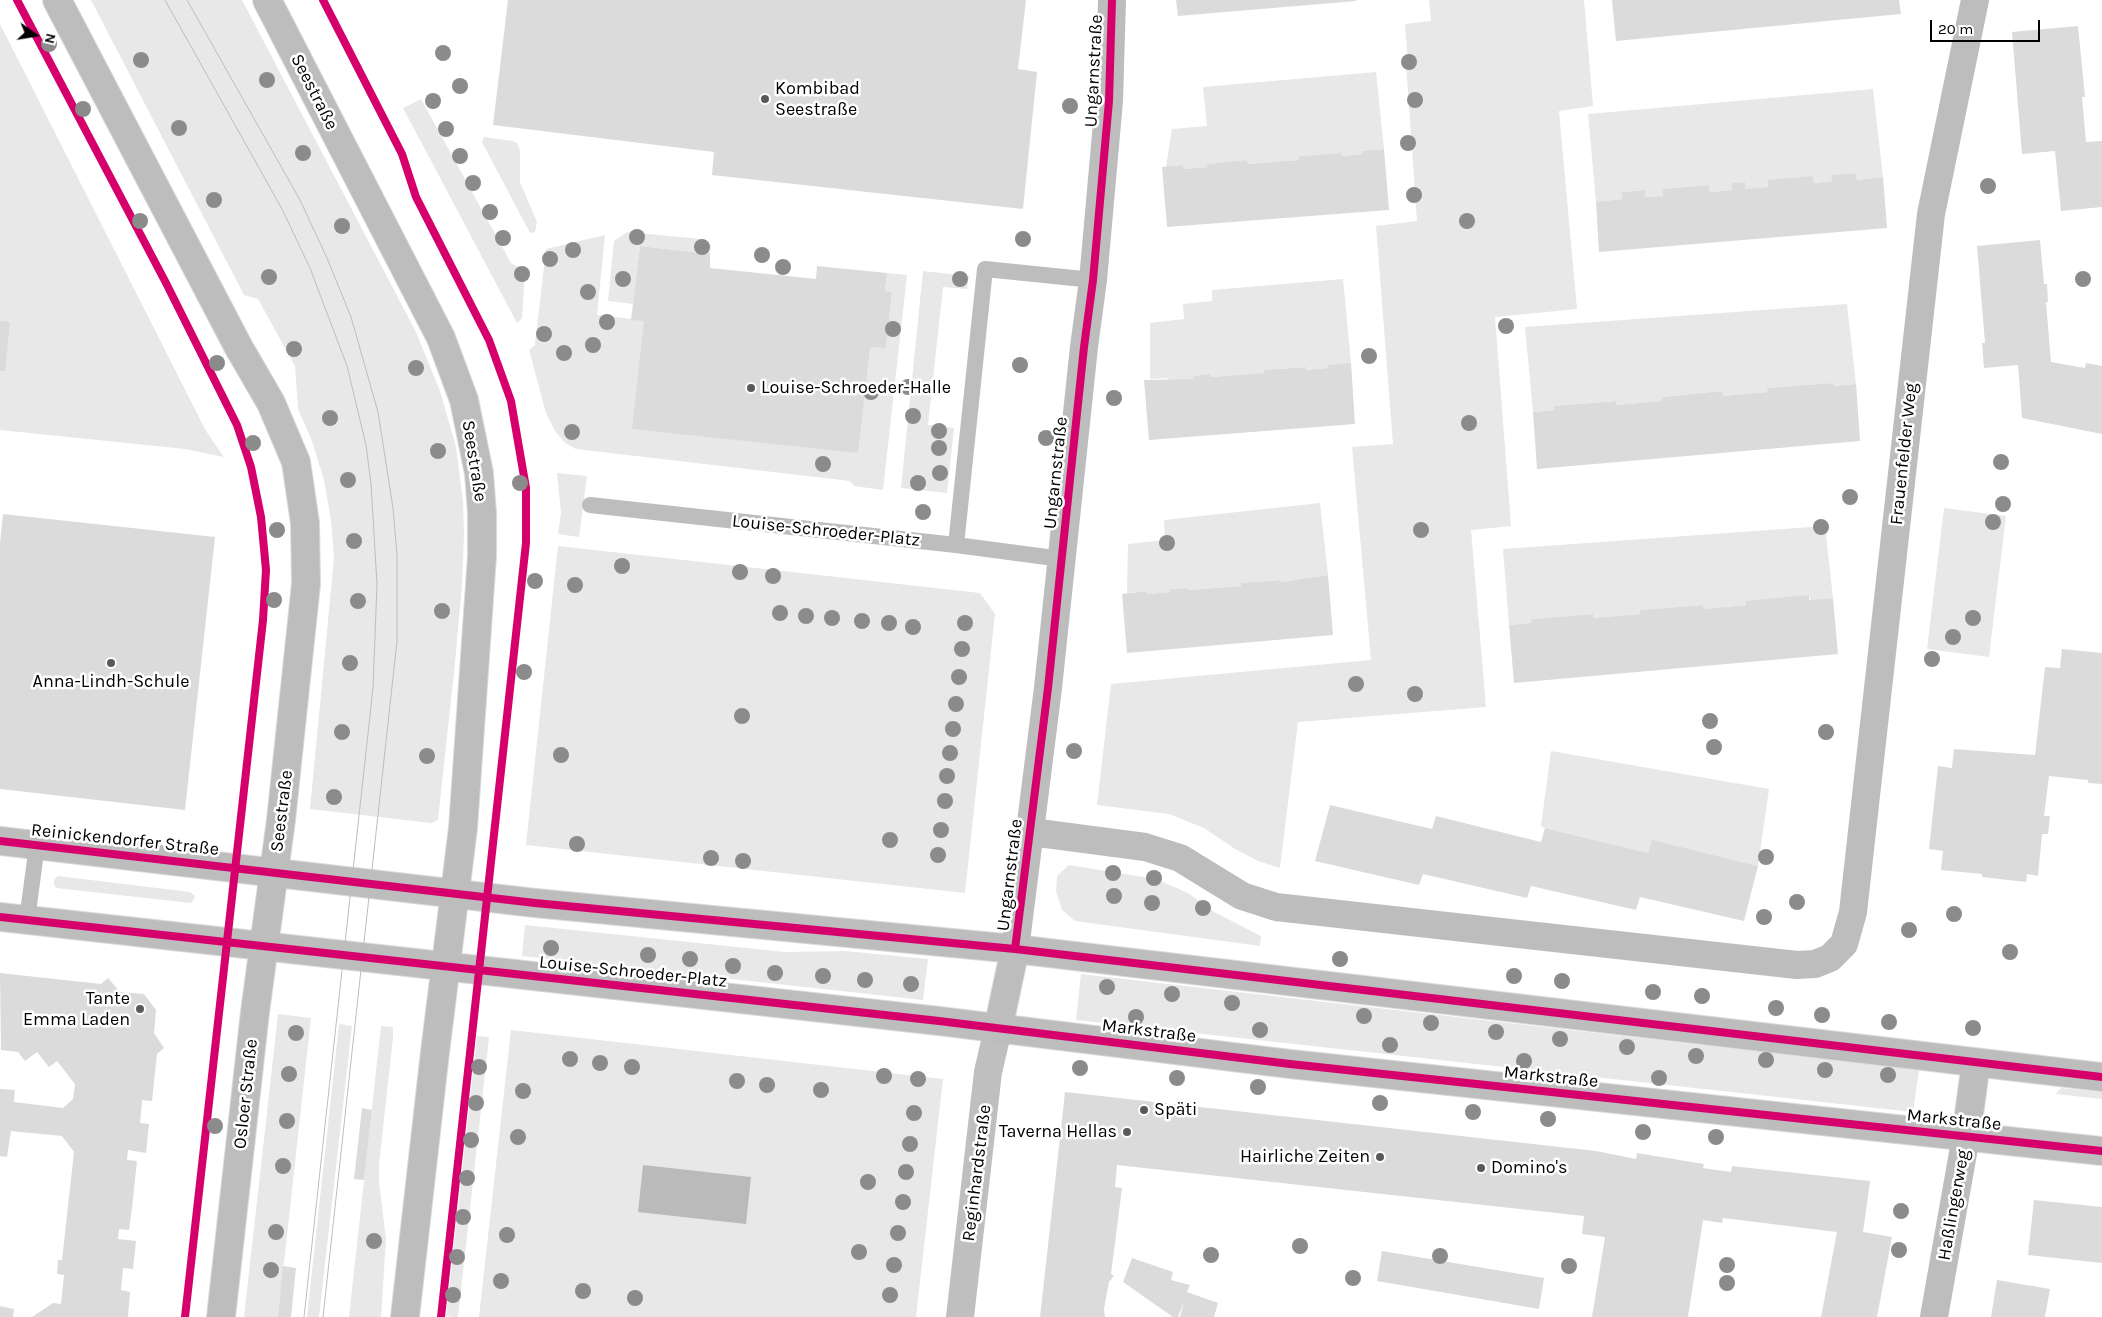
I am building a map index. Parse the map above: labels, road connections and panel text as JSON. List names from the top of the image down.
{
  "streets": {
    "main road": [
      "Ungarnstraße",
      "Seestraße",
      "Frauenfelder Weg",
      "Louise-Schroeder-Platz",
      "Reinickendorfer Straße",
      "Markstraße",
      "Osloer Straße",
      "Haßlingerweg"
    ],
    "street": ["Reginhardstraße"]
  },
  "crossings": [
    ["Ungarnstraße", "Frauenfelder Weg"],
    ["Ungarnstraße", "Louise-Schroeder-Platz"],
    ["Ungarnstraße", "Markstraße"],
    ["Ungarnstraße", "Reginhardstraße"],
    ["Seestraße", "Louise-Schroeder-Platz"],
    ["Seestraße", "Reinickendorfer Straße"],
    ["Seestraße", "Osloer Straße"],
    ["Louise-Schroeder-Platz", "Markstraße"],
    ["Louise-Schroeder-Platz", "Osloer Straße"],
    ["Louise-Schroeder-Platz", "Reginhardstraße"],
    ["Reinickendorfer Straße", "Osloer Straße"],
    ["Markstraße", "Reginhardstraße"],
    ["Markstraße", "Haßlingerweg"]
  ],
  "places": [
    "Kombibad Seestraße",
    "Louise-Schroeder-Halle",
    "Anna-Lindh-Schule",
    "Tante Emma Laden",
    "Späti",
    "Taverna Hellas",
    "Hairliche Zeiten",
    "Domino's"
  ],
  "scale_bar": "20 m",
  "north": "right"
}
